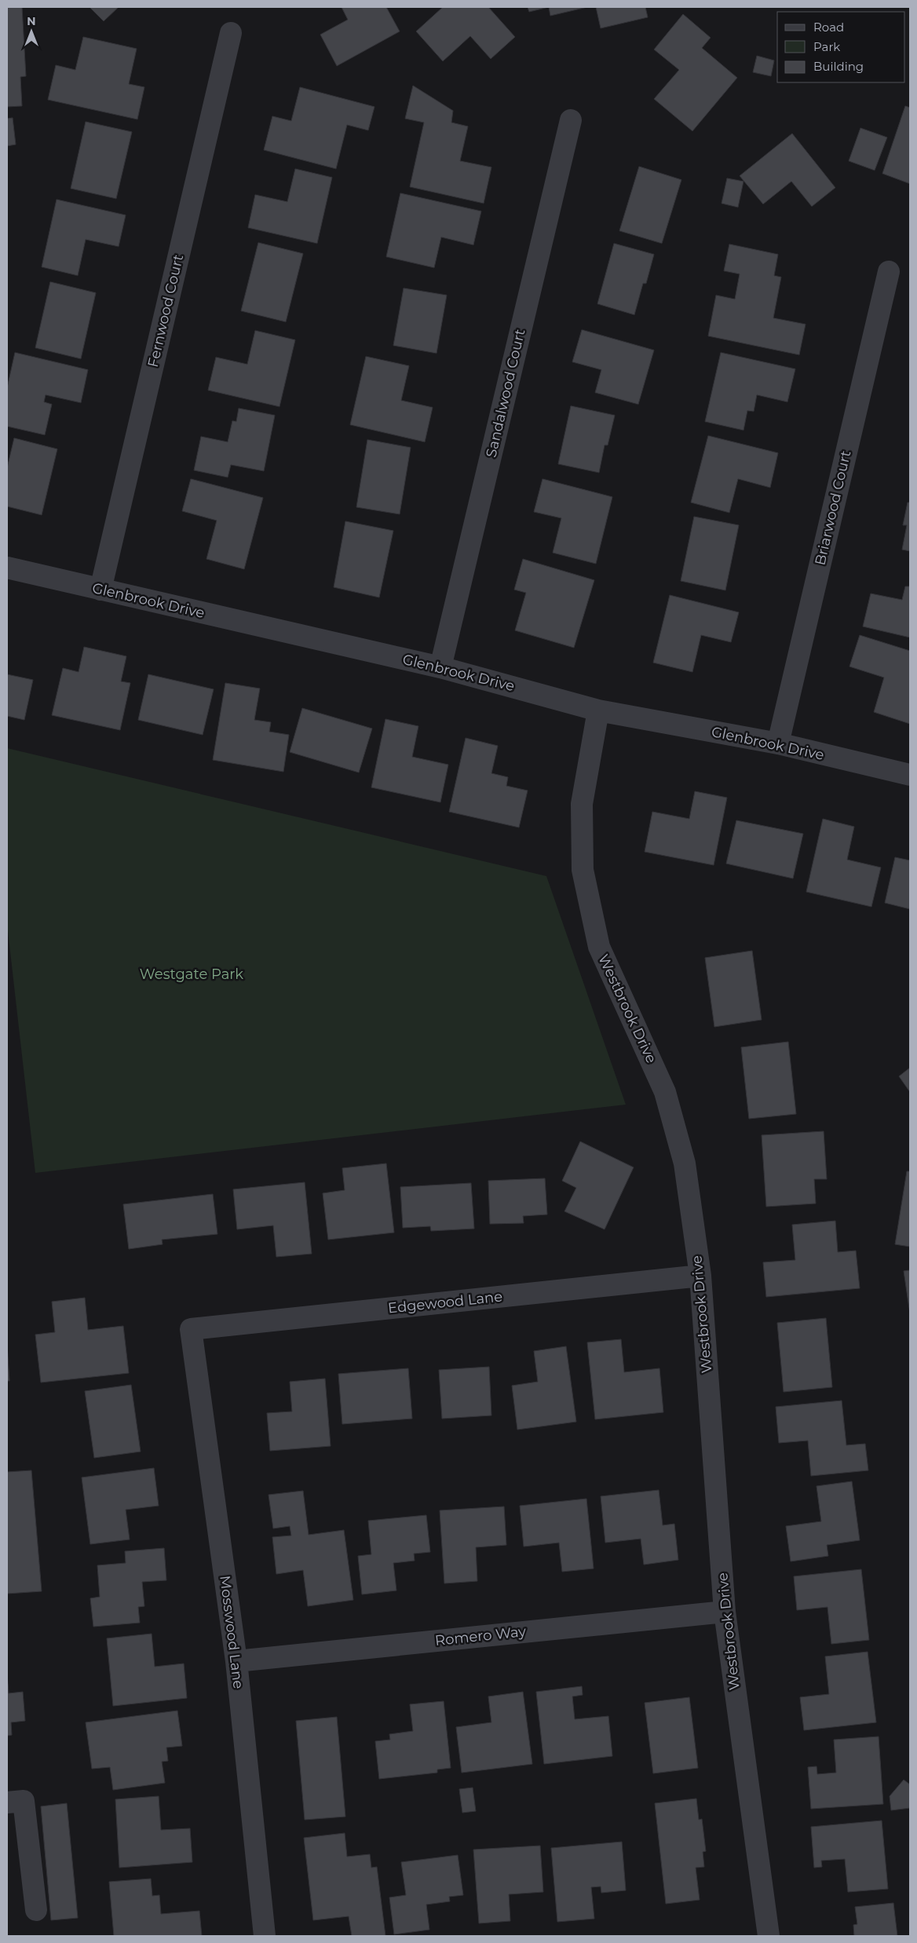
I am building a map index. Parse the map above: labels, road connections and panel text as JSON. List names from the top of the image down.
{
  "streets": {
    "street": [
      "Fernwood Court",
      "Sandalwood Court",
      "Briarwood Court",
      "Glenbrook Drive",
      "Westbrook Drive",
      "Edgewood Lane",
      "Mosswood Lane",
      "Romero Way"
    ]
  },
  "crossings": [
    ["Fernwood Court", "Glenbrook Drive"],
    ["Sandalwood Court", "Glenbrook Drive"],
    ["Briarwood Court", "Glenbrook Drive"],
    ["Glenbrook Drive", "Westbrook Drive"],
    ["Westbrook Drive", "Edgewood Lane"],
    ["Westbrook Drive", "Romero Way"],
    ["Edgewood Lane", "Mosswood Lane"],
    ["Mosswood Lane", "Romero Way"]
  ],
  "parks": ["Westgate Park"],
  "legend": ["Road", "Park", "Building"],
  "north": "top"
}
